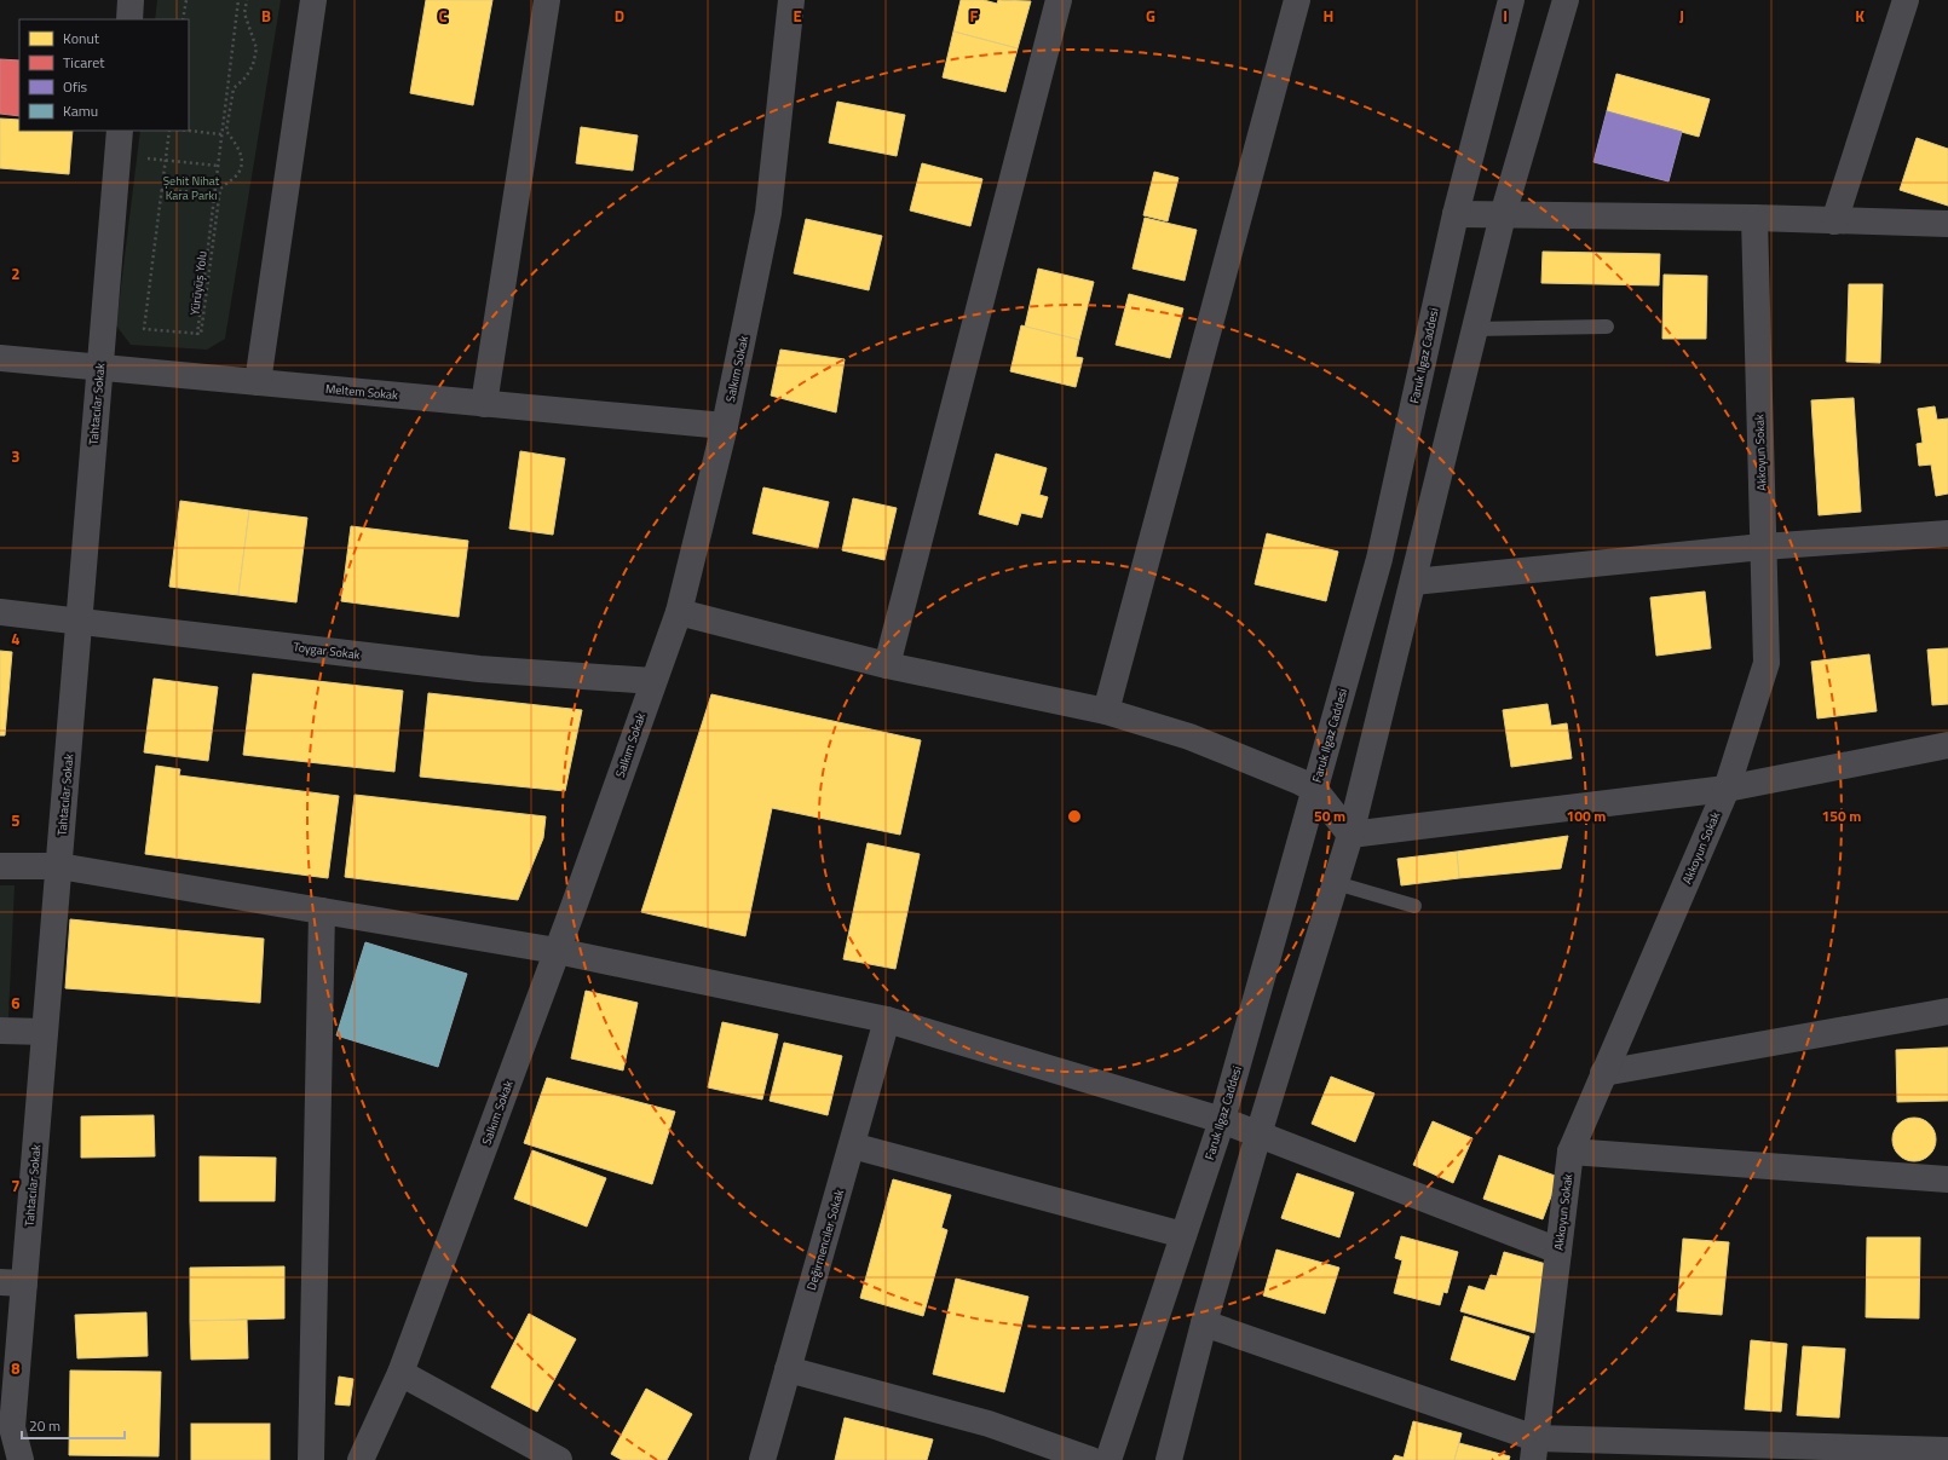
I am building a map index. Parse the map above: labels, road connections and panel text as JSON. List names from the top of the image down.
{
  "streets": {
    "street": [
      "Faruk Ilgaz Caddesi",
      "Salkım Sokak",
      "Meltem Sokak",
      "Tahtacılar Sokak",
      "Akkoyun Sokak",
      "Toygar Sokak",
      "Değirmenciler Sokak"
    ],
    "path": ["Yürüyüş Yolu"]
  },
  "crossings": [
    ["Salkım Sokak", "Meltem Sokak"],
    ["Salkım Sokak", "Toygar Sokak"],
    ["Meltem Sokak", "Tahtacılar Sokak"],
    ["Tahtacılar Sokak", "Toygar Sokak"]
  ],
  "parks": ["Şehit Nihat Kara Parkı"],
  "legend": [
    "Konut",
    "Ticaret",
    "Ofis",
    "Kamu"
  ],
  "scale_bar": "20 m",
  "grid": {
    "columns": [
      "B",
      "C",
      "D",
      "E",
      "F",
      "G",
      "H",
      "I",
      "J",
      "K"
    ],
    "rows": [
      "2",
      "3",
      "4",
      "5",
      "6",
      "7",
      "8"
    ]
  },
  "rings": ["50 m", "100 m", "150 m"]
}
